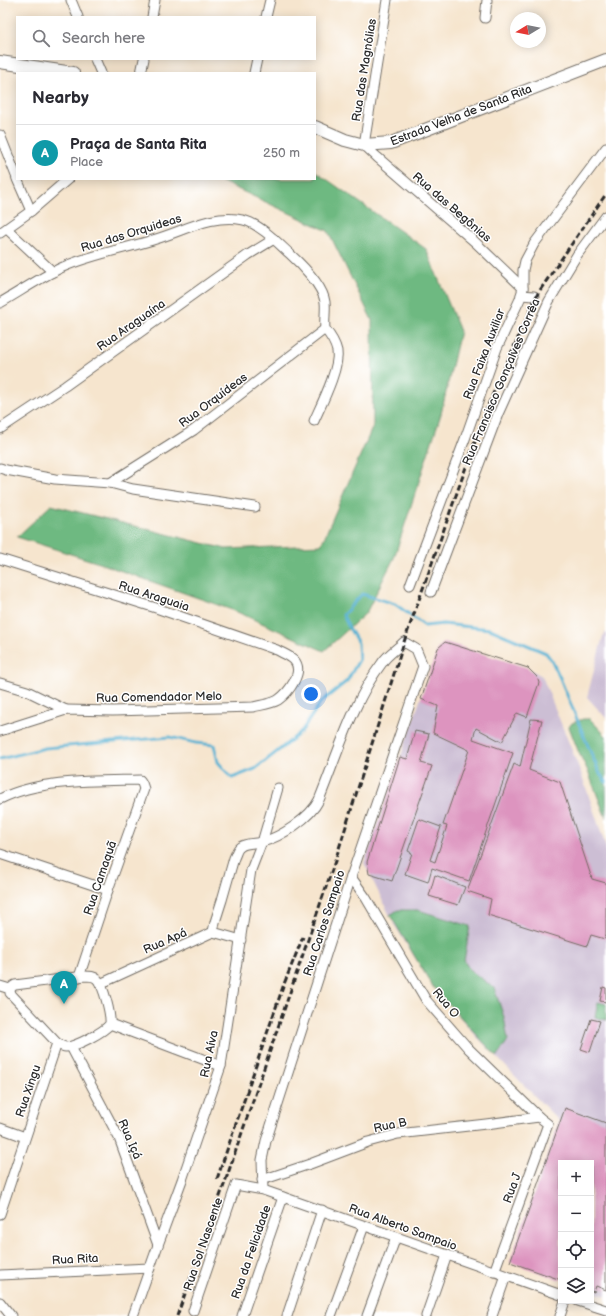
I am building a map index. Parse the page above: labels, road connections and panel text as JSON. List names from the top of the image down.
{
  "streets": {
    "main road": ["Estrada Velha de Santa Rita"],
    "street": [
      "Rua das Magnólias",
      "Rua das Begônias",
      "Rua das Orquideas",
      "Rua Araguaína",
      "Rua Faixa Auxiliar",
      "Rua Francisco Gonçalves Corrêa",
      "Rua Orquídeas",
      "Rua Araguaia",
      "Rua Comendador Melo",
      "Rua Camaquã",
      "Rua Carlos Sampaio",
      "Rua Apá",
      "Rua O",
      "Rua Aíva",
      "Rua Xingu",
      "Rua B",
      "Rua Içá",
      "Rua J",
      "Rua Alberto Sampaio",
      "Rua Sol Nascente",
      "Rua da Felicidade",
      "Rua Rita"
    ]
  },
  "crossings": [
    ["Rua das Magnólias", "Estrada Velha de Santa Rita"],
    ["Rua das Magnólias", "Rua das Begônias"],
    ["Estrada Velha de Santa Rita", "Rua das Begônias"],
    ["Rua das Begônias", "Rua Faixa Auxiliar"],
    ["Rua das Orquideas", "Rua Araguaína"],
    ["Rua das Orquideas", "Rua Orquídeas"],
    ["Rua Araguaia", "Rua Comendador Melo"],
    ["Rua Carlos Sampaio", "Rua O"],
    ["Rua Carlos Sampaio", "Rua Aíva"],
    ["Rua Carlos Sampaio", "Rua B"],
    ["Rua Carlos Sampaio", "Rua Alberto Sampaio"],
    ["Rua O", "Rua B"],
    ["Rua O", "Rua J"],
    ["Rua Aíva", "Rua Içá"],
    ["Rua Aíva", "Rua Rita"],
    ["Rua B", "Rua J"],
    ["Rua J", "Rua Alberto Sampaio"],
    ["Rua Alberto Sampaio", "Rua Sol Nascente"],
    ["Rua Alberto Sampaio", "Rua da Felicidade"]
  ],
  "north": "left",
  "page": {
    "search": "Search here",
    "heading": "Nearby",
    "list": [
      {
        "mark": "A",
        "name": "Praça de Santa Rita",
        "note": "Place",
        "value": "250 m"
      }
    ],
    "pins": "A",
    "map_buttons": ["+", "−"]
  }
}
